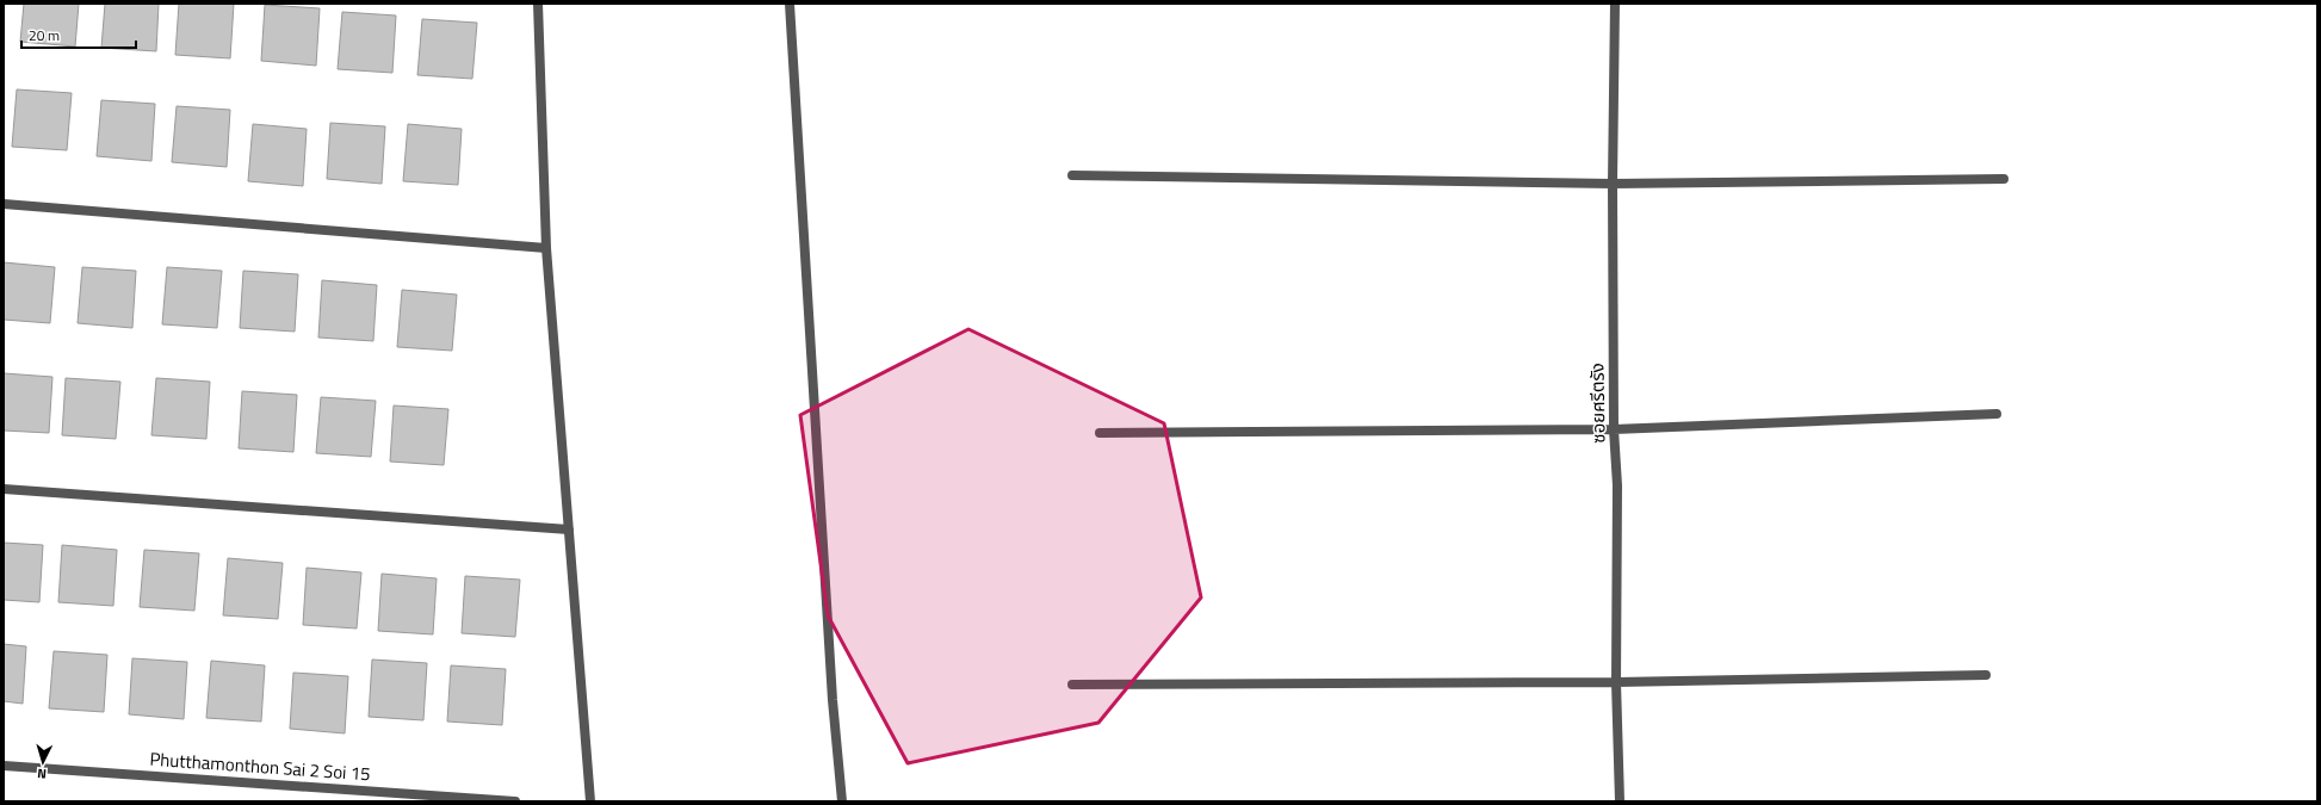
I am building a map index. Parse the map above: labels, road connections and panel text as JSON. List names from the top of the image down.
{
  "streets": {
    "street": ["ซอยศรีตรัง", "Phutthamonthon Sai 2 Soi 15"]
  },
  "scale_bar": "20 m",
  "north": "bottom"
}
